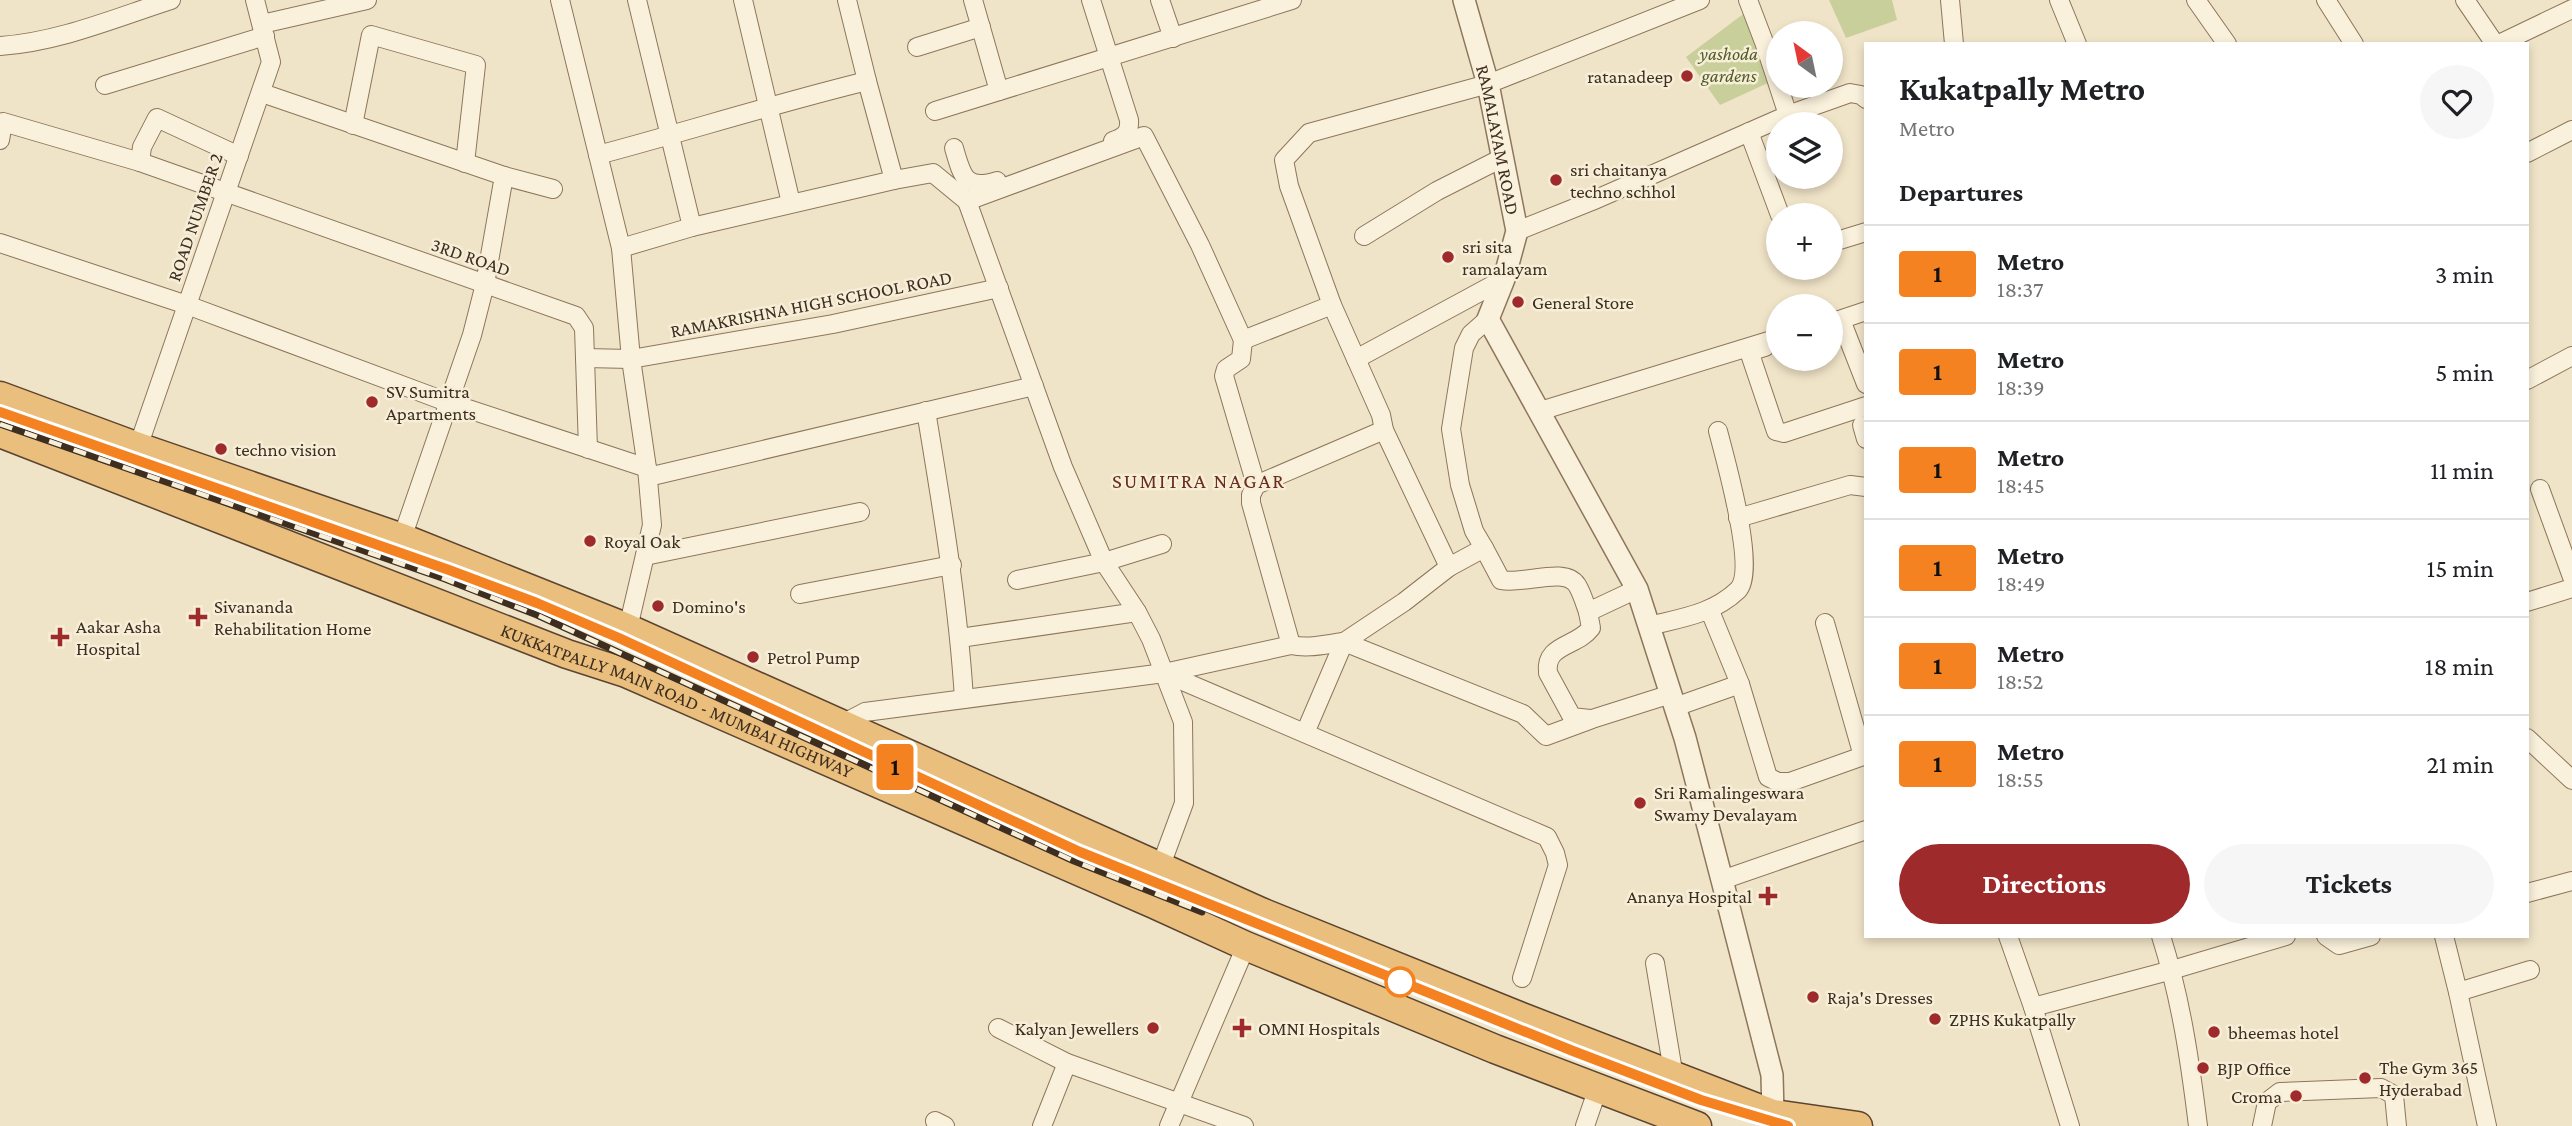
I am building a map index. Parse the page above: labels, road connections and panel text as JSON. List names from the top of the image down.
{
  "streets": {
    "highway": ["KUKKATPALLY MAIN ROAD - MUMBAI HIGHWAY"],
    "street": [
      "RAMALAYAM ROAD",
      "ROAD NUMBER 2",
      "3RD ROAD",
      "RAMAKRISHNA HIGH SCHOOL ROAD"
    ]
  },
  "crossings": [
    ["ROAD NUMBER 2", "3RD ROAD"],
    ["ROAD NUMBER 2", "KUKKATPALLY MAIN ROAD - MUMBAI HIGHWAY"],
    ["3RD ROAD", "RAMAKRISHNA HIGH SCHOOL ROAD"]
  ],
  "districts": ["SUMITRA NAGAR"],
  "parks": ["yashoda gardens"],
  "places": {
    "other": [
      "ratanadeep",
      "sri chaitanya techno schhol",
      "sri sita ramalayam",
      "General Store",
      "SV Sumitra Apartments",
      "techno vision",
      "Royal Oak",
      "Domino's",
      "Petrol Pump",
      "Sri Ramalingeswara Swamy Devalayam",
      "Raja's Dresses",
      "ZPHS Kukatpally",
      "Kalyan Jewellers",
      "bheemas hotel",
      "BJP Office",
      "The Gym 365 Hyderabad",
      "Croma"
    ],
    "health": [
      "Sivananda Rehabilitation Home",
      "Aakar Asha Hospital",
      "Ananya Hospital",
      "OMNI Hospitals"
    ]
  },
  "lines": ["metro line 1"],
  "north": "top left",
  "page": {
    "on_map": "1",
    "map_buttons": ["+", "−"],
    "heading": [
      ["Kukatpally Metro", "Metro"],
      "Departures"
    ],
    "list": [
      {
        "mark": "1",
        "name": "Metro",
        "note": "18:37",
        "value": "3 min"
      },
      {
        "mark": "1",
        "name": "Metro",
        "note": "18:39",
        "value": "5 min"
      },
      {
        "mark": "1",
        "name": "Metro",
        "note": "18:45",
        "value": "11 min"
      },
      {
        "mark": "1",
        "name": "Metro",
        "note": "18:49",
        "value": "15 min"
      },
      {
        "mark": "1",
        "name": "Metro",
        "note": "18:52",
        "value": "18 min"
      },
      {
        "mark": "1",
        "name": "Metro",
        "note": "18:55",
        "value": "21 min"
      }
    ],
    "buttons": ["Directions", "Tickets"]
  }
}
